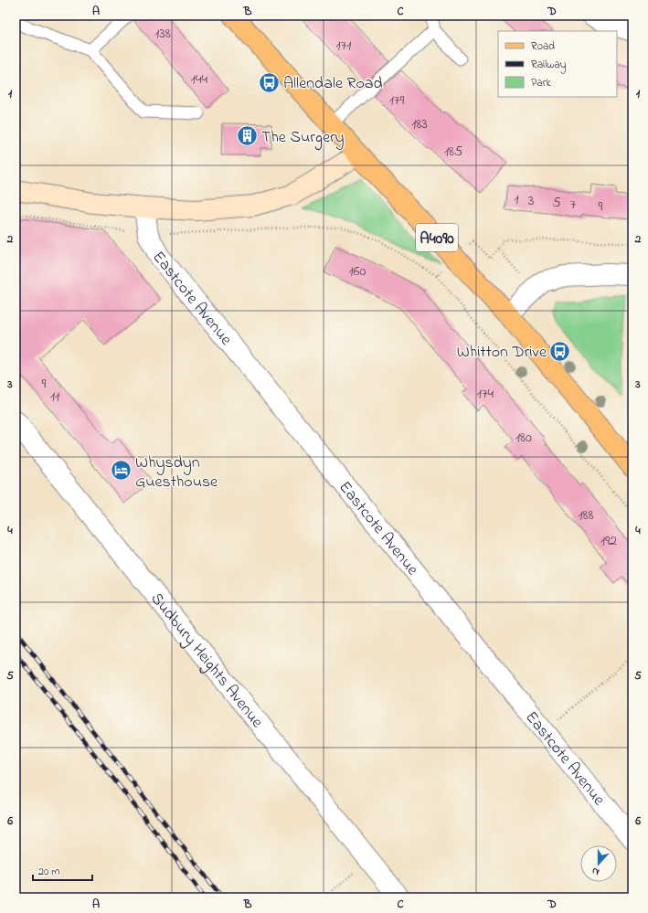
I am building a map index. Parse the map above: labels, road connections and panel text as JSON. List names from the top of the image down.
{
  "streets": {
    "main road": ["A4090"],
    "street": ["Eastcote Avenue", "Sudbury Heights Avenue"]
  },
  "places": {
    "bus stop": ["Allendale Road", "Whitton Drive"],
    "building": ["The Surgery"],
    "hotel": ["Whysdyn Guesthouse"]
  },
  "house_numbers": [
    "138",
    "171",
    "144",
    "179",
    "183",
    "185",
    "1",
    "3",
    "5",
    "7",
    "9",
    "160",
    "9",
    "174",
    "11",
    "180",
    "188",
    "192"
  ],
  "legend": ["Road", "Railway", "Park"],
  "scale_bar": "20 m",
  "north": "bottom",
  "grid": {
    "columns": [
      "A",
      "B",
      "C",
      "D"
    ],
    "rows": [
      "1",
      "2",
      "3",
      "4",
      "5",
      "6"
    ]
  }
}
